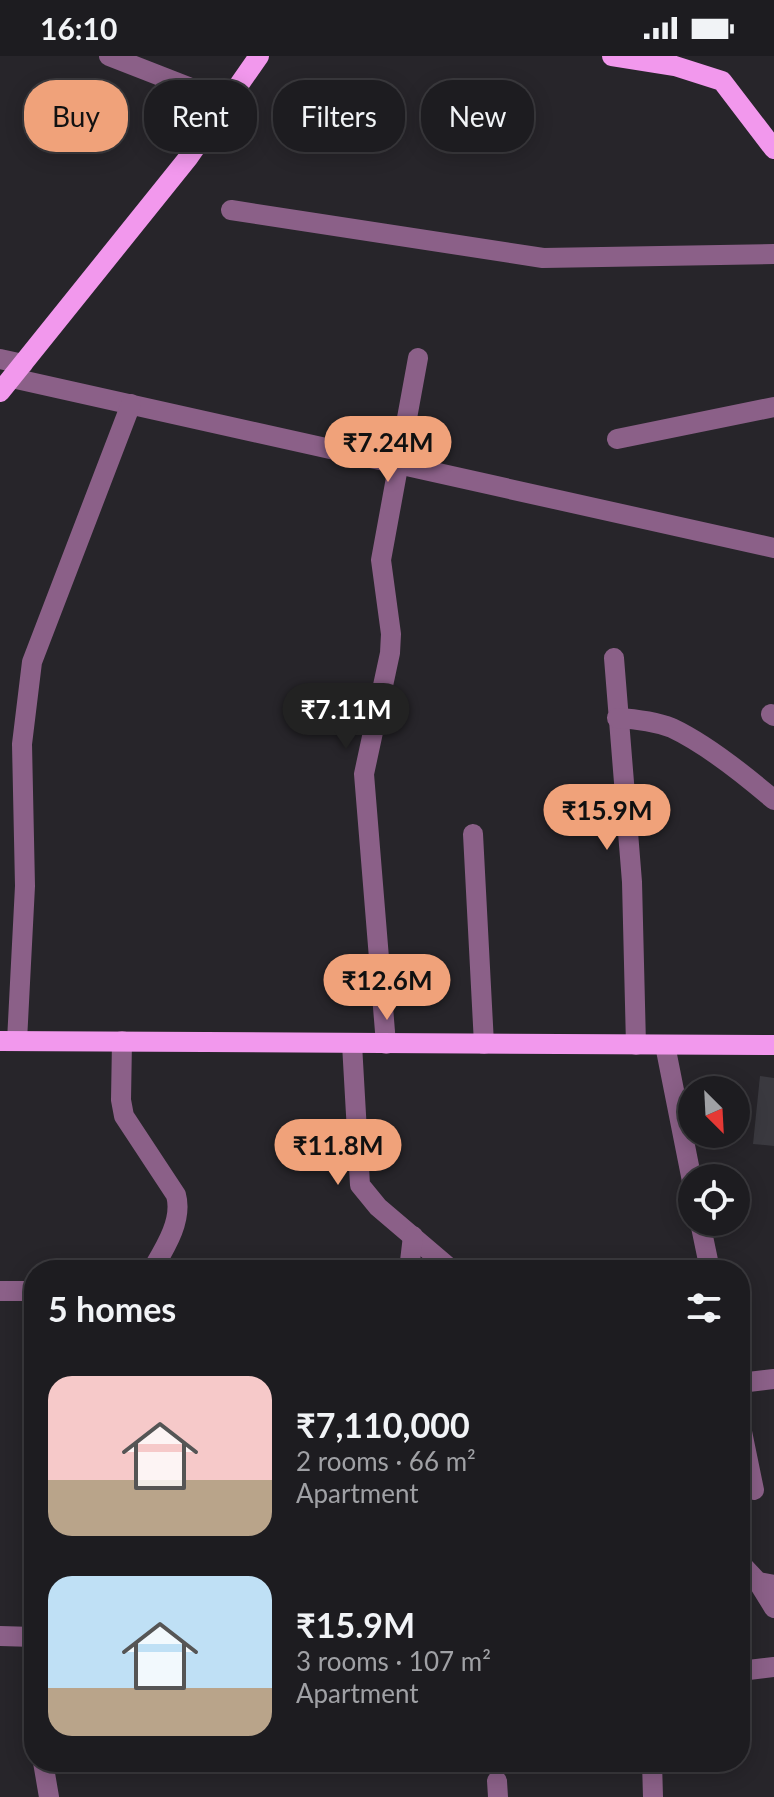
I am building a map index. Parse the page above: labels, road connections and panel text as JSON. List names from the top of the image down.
{
  "north": "bottom right",
  "page": {
    "status": "16:10",
    "chip": [
      "Buy",
      "Rent",
      "Filters",
      "New"
    ],
    "price": [
      "₹7.24M",
      "₹7.11M",
      "₹15.9M",
      "₹12.6M",
      "₹11.8M"
    ],
    "heading": "5 homes",
    "list": [
      {
        "name": "₹7,110,000",
        "note": "2 rooms · 66 m² · Apartment"
      },
      {
        "name": "₹15.9M",
        "note": "3 rooms · 107 m² · Apartment"
      }
    ]
  }
}
